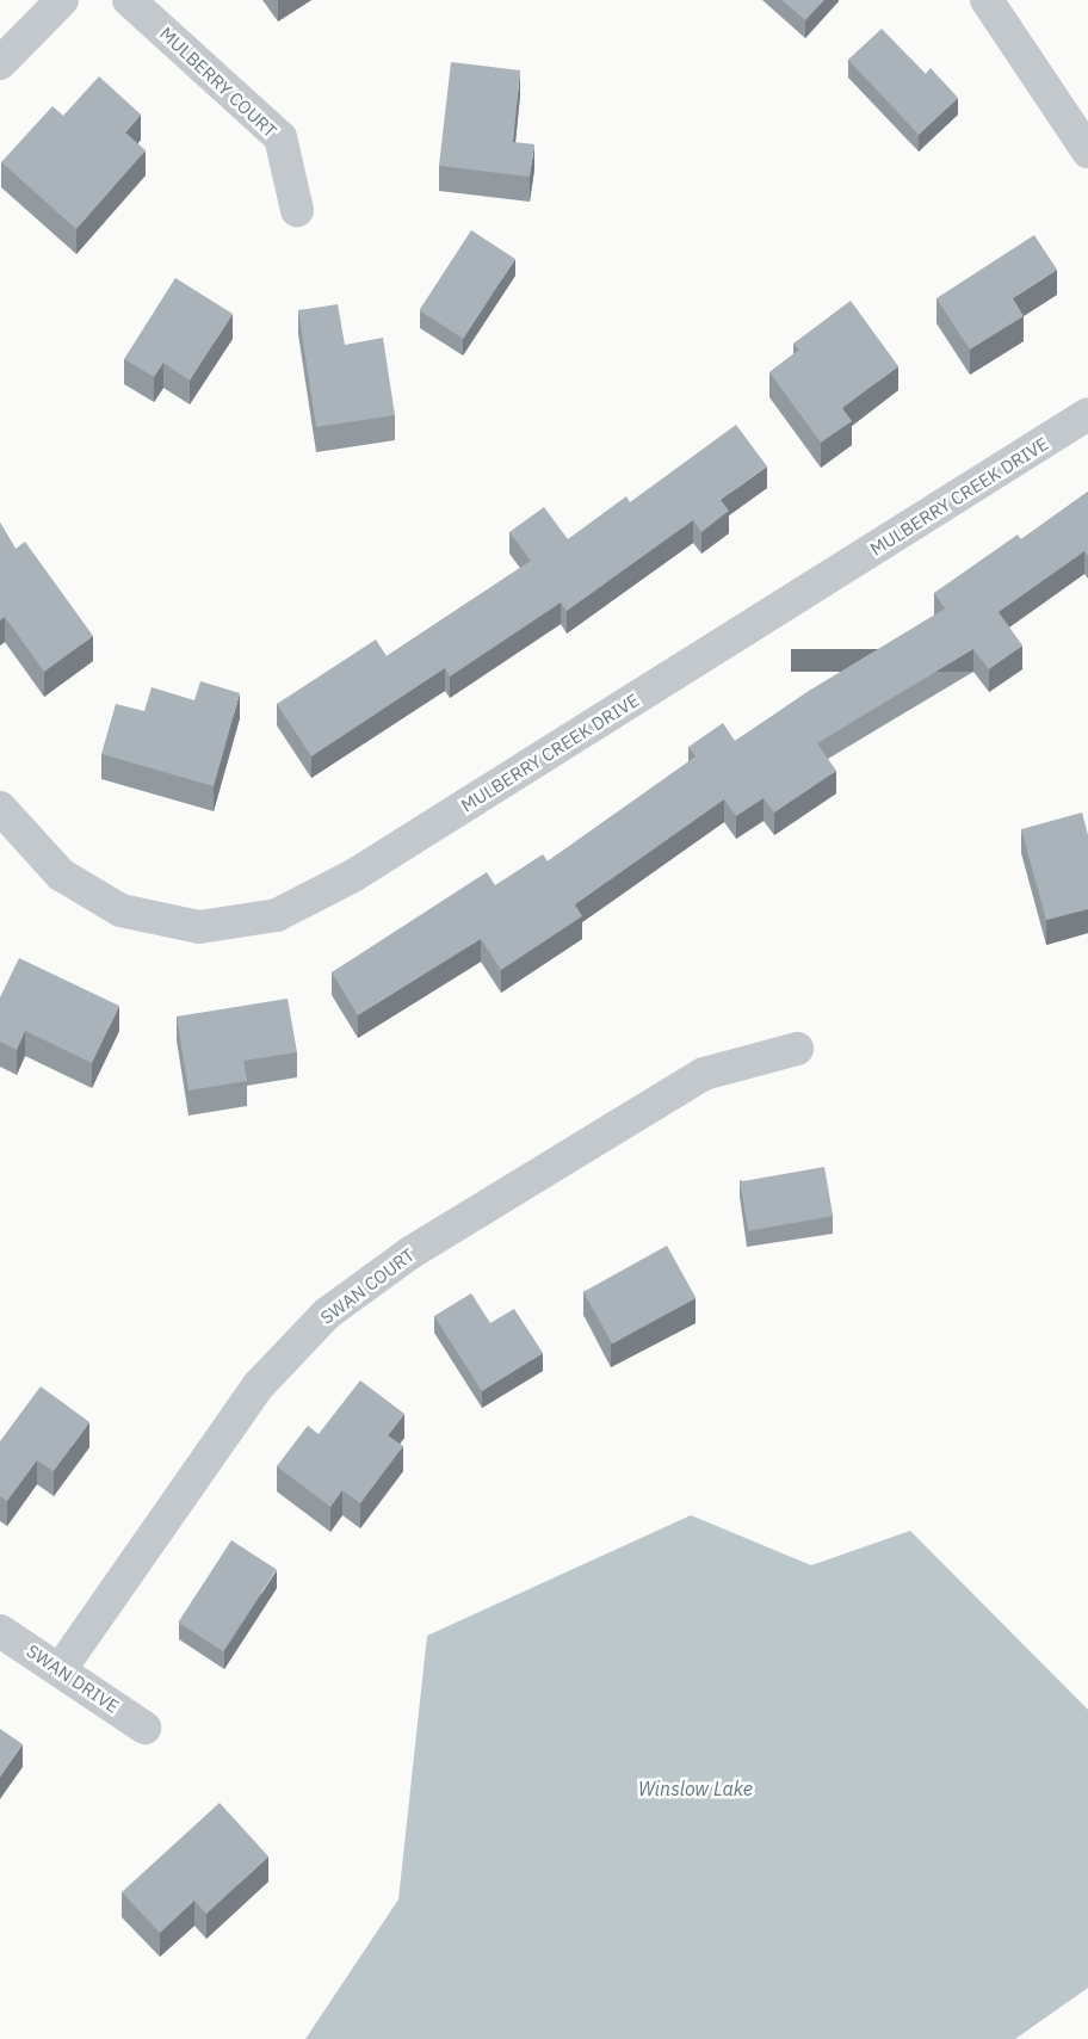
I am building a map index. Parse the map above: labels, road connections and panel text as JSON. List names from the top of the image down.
{
  "streets": {
    "street": [
      "MULBERRY COURT",
      "MULBERRY CREEK DRIVE",
      "SWAN COURT",
      "SWAN DRIVE"
    ]
  },
  "crossings": [
    ["SWAN COURT", "SWAN DRIVE"]
  ],
  "water": ["Winslow Lake"]
}
